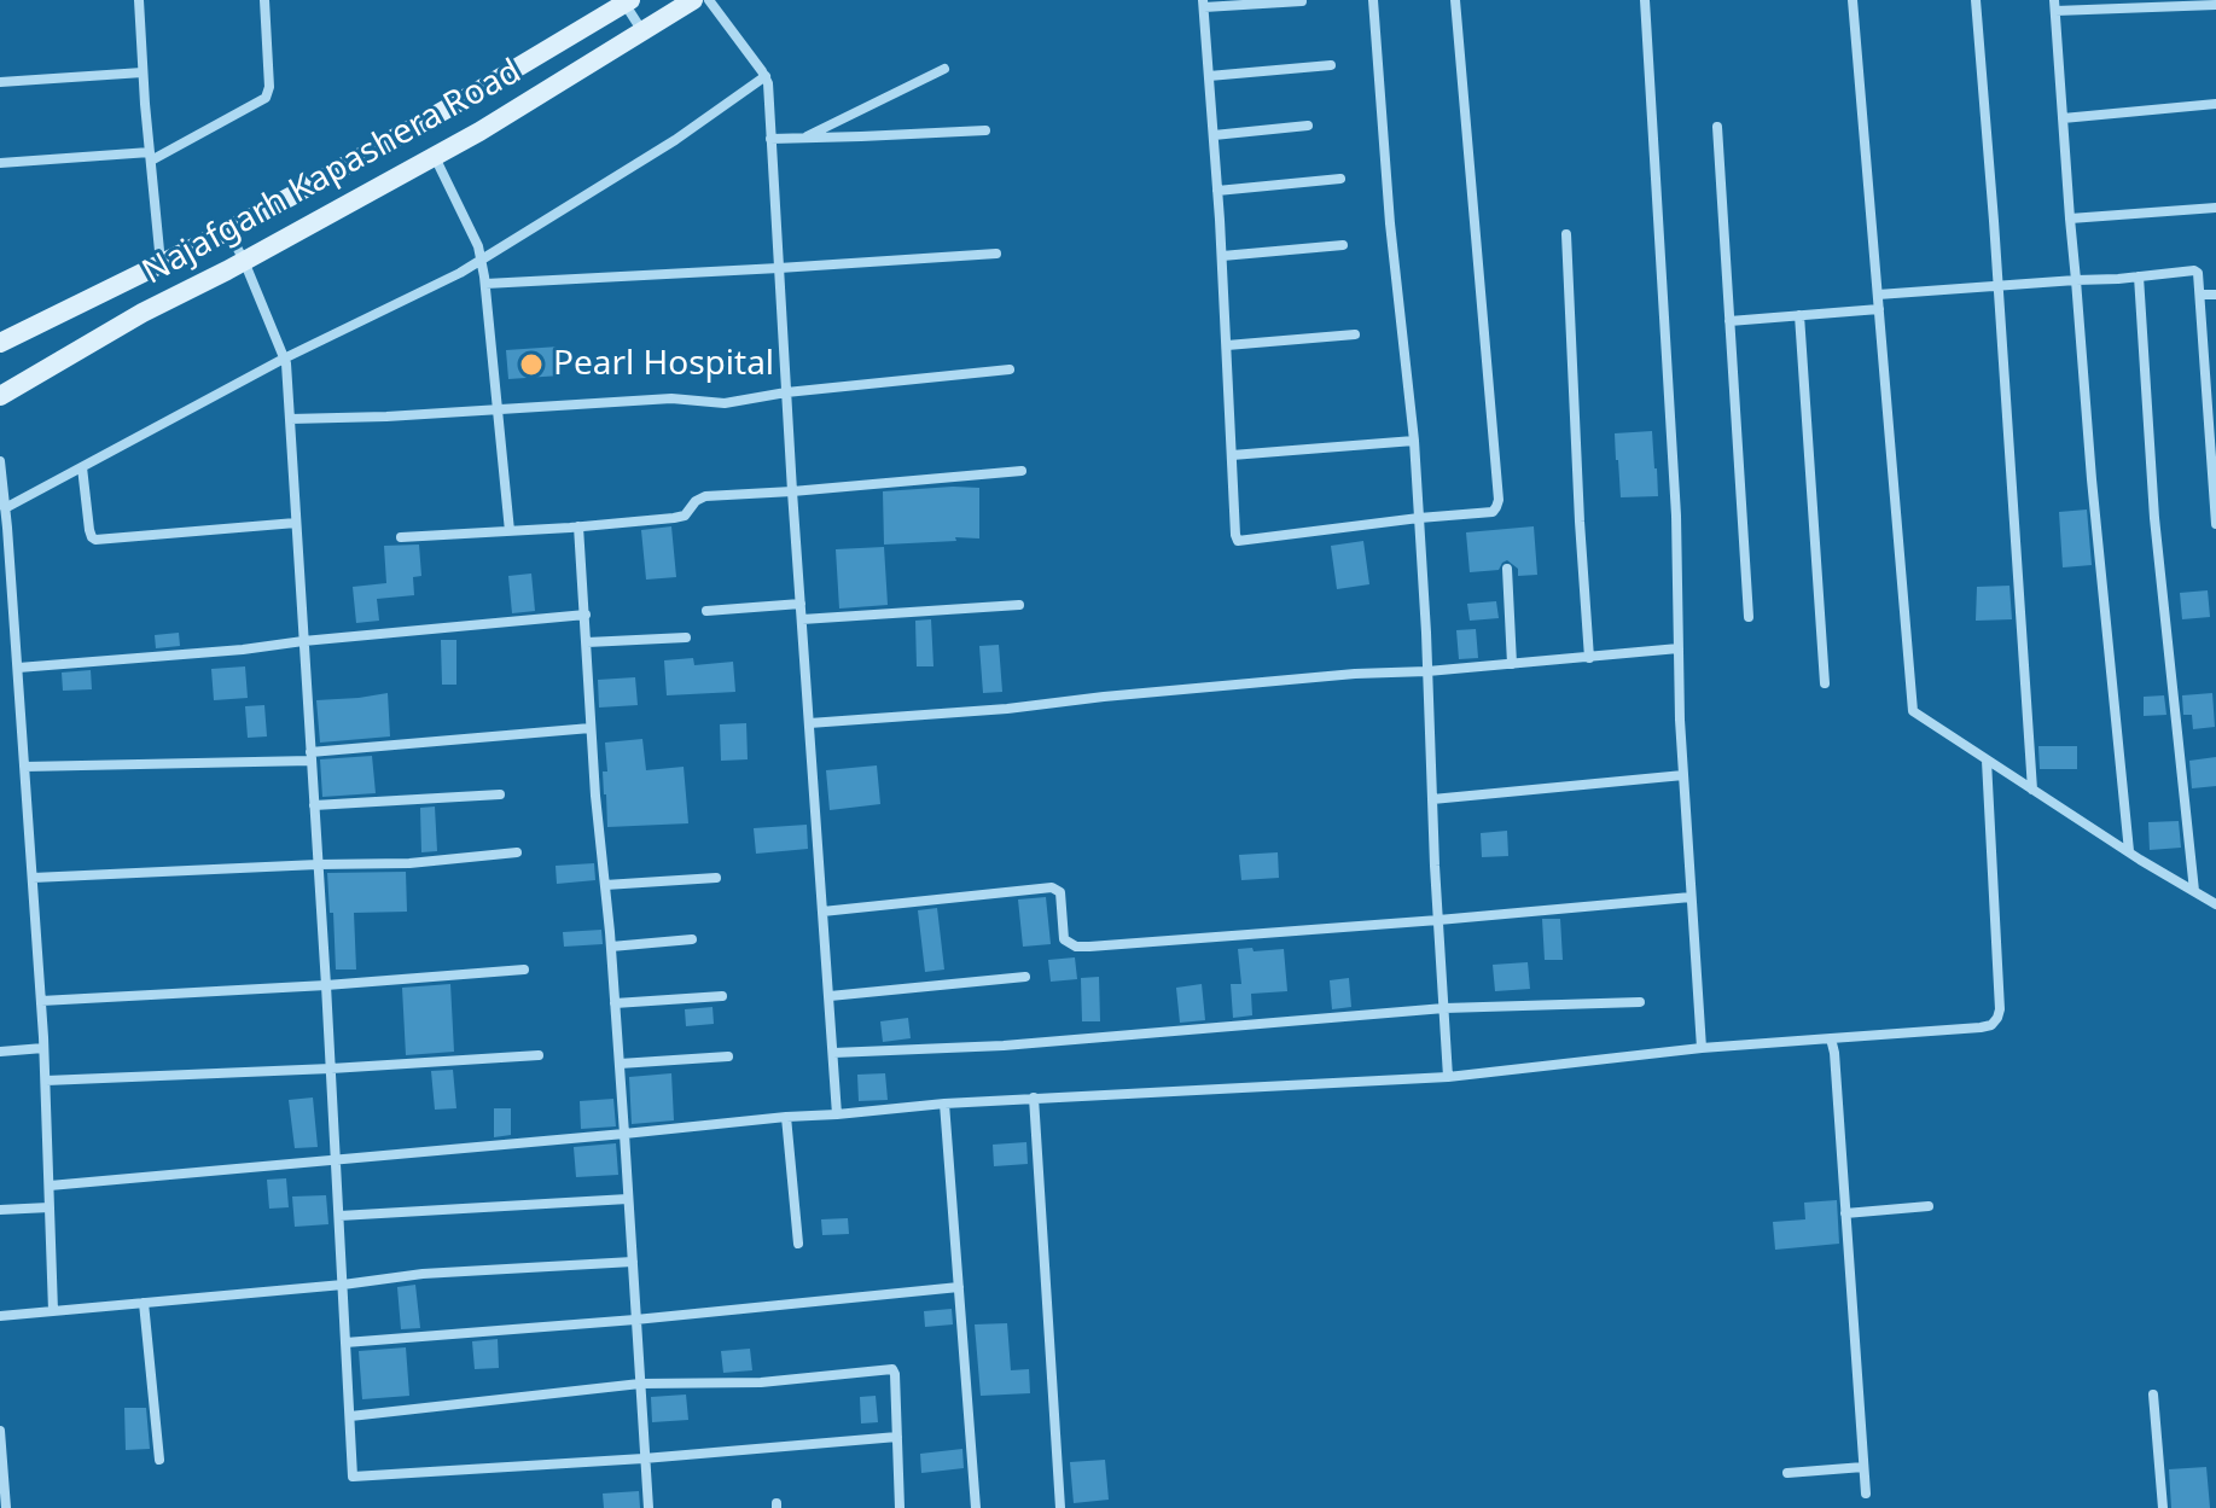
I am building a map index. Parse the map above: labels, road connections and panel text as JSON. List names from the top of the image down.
{
  "streets": {
    "main road": ["Najafgarh Kapashera Road"]
  },
  "places": ["Pearl Hospital"]
}
